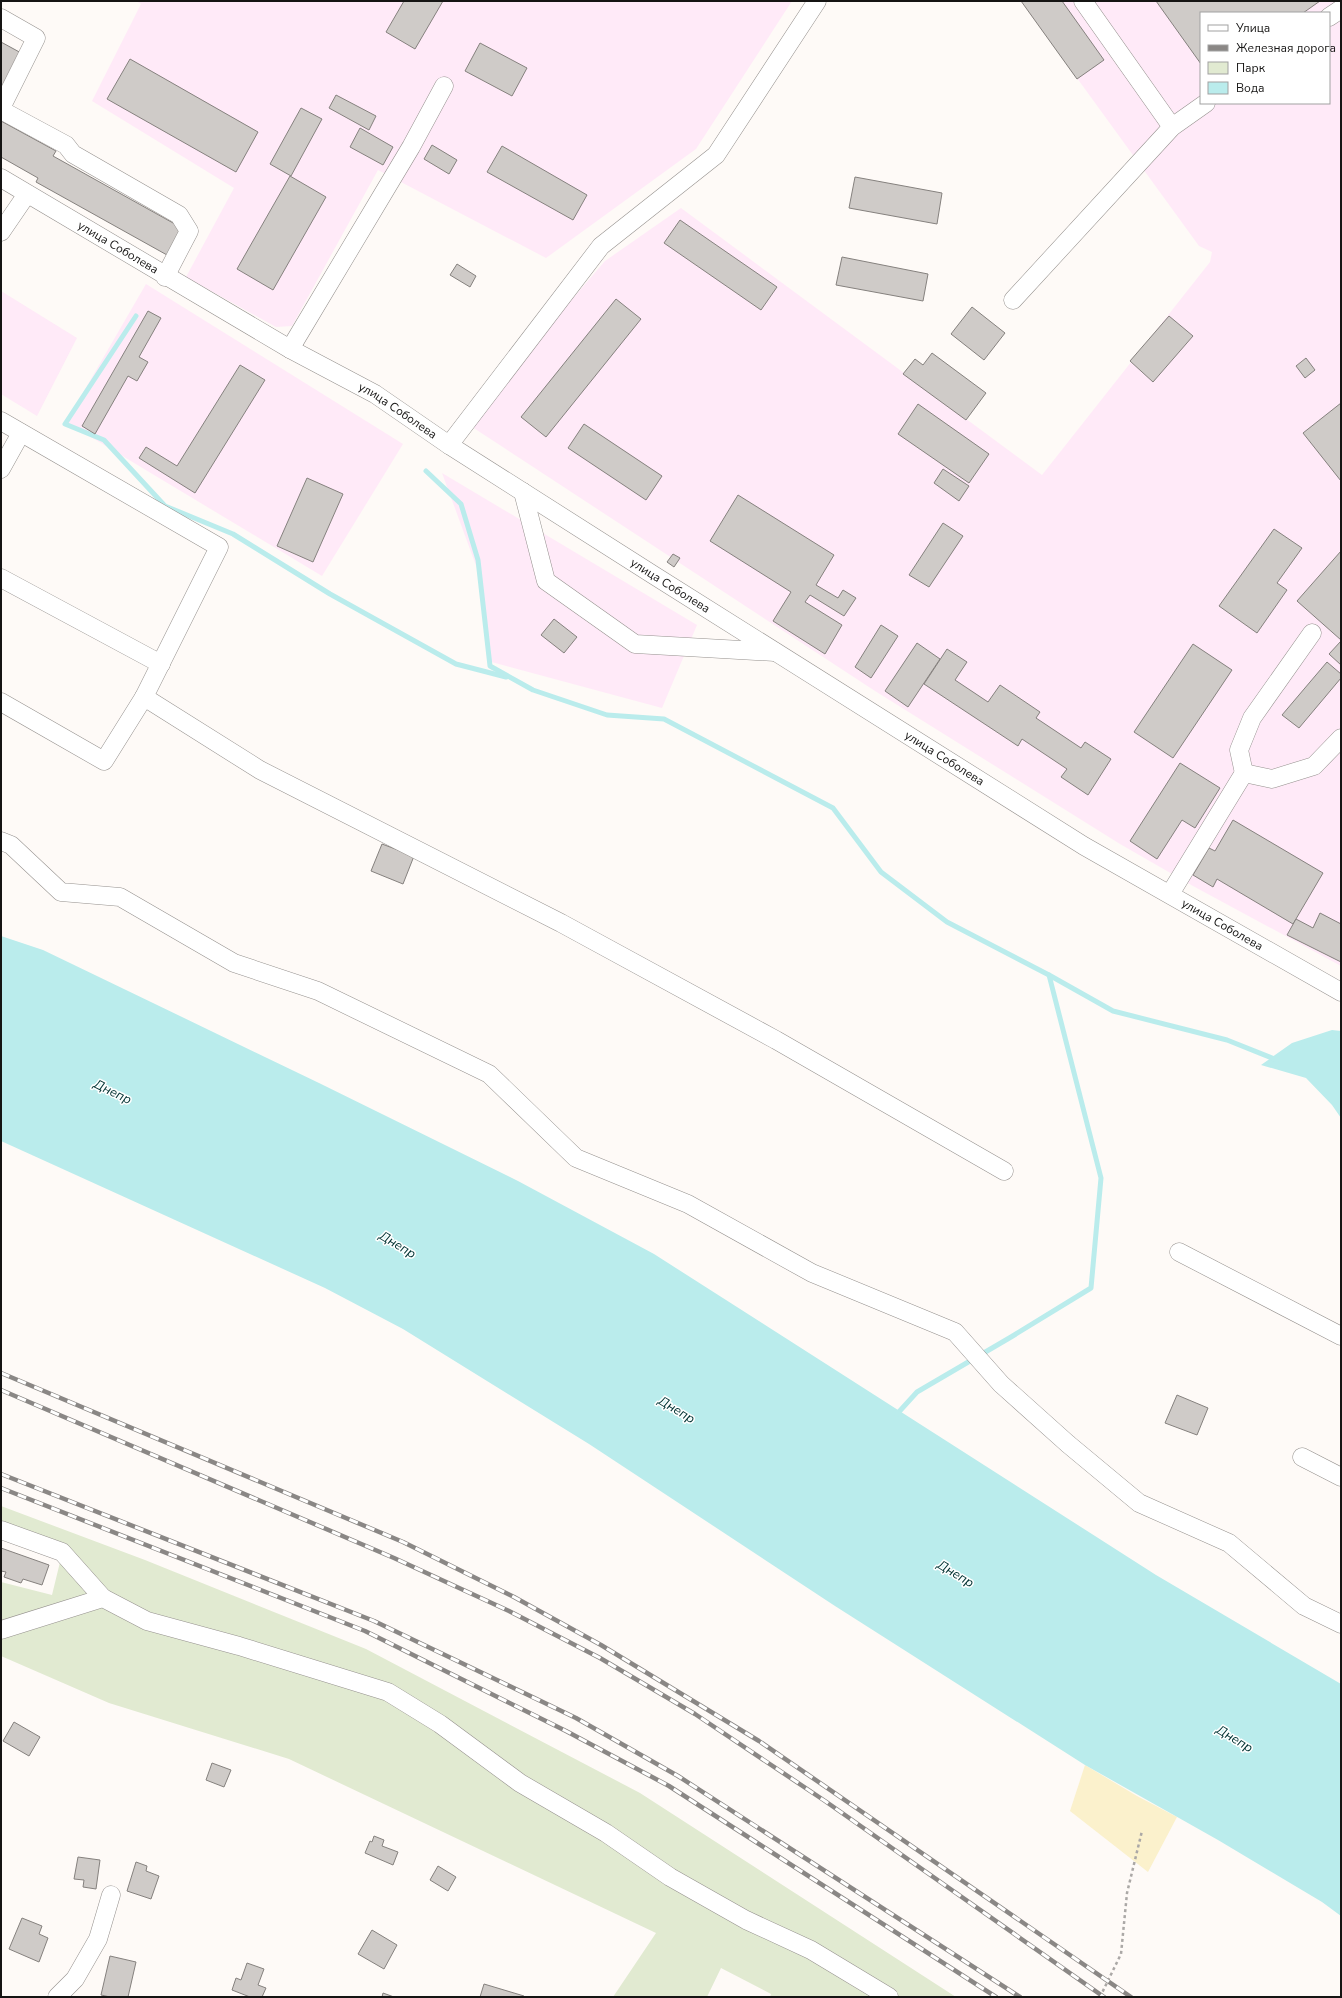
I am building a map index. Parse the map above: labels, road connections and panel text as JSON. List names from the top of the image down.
{
  "streets": {
    "street": ["улица Соболева"]
  },
  "water": ["Днепр"],
  "legend": [
    "Улица",
    "Железная дорога",
    "Парк",
    "Вода"
  ]
}
